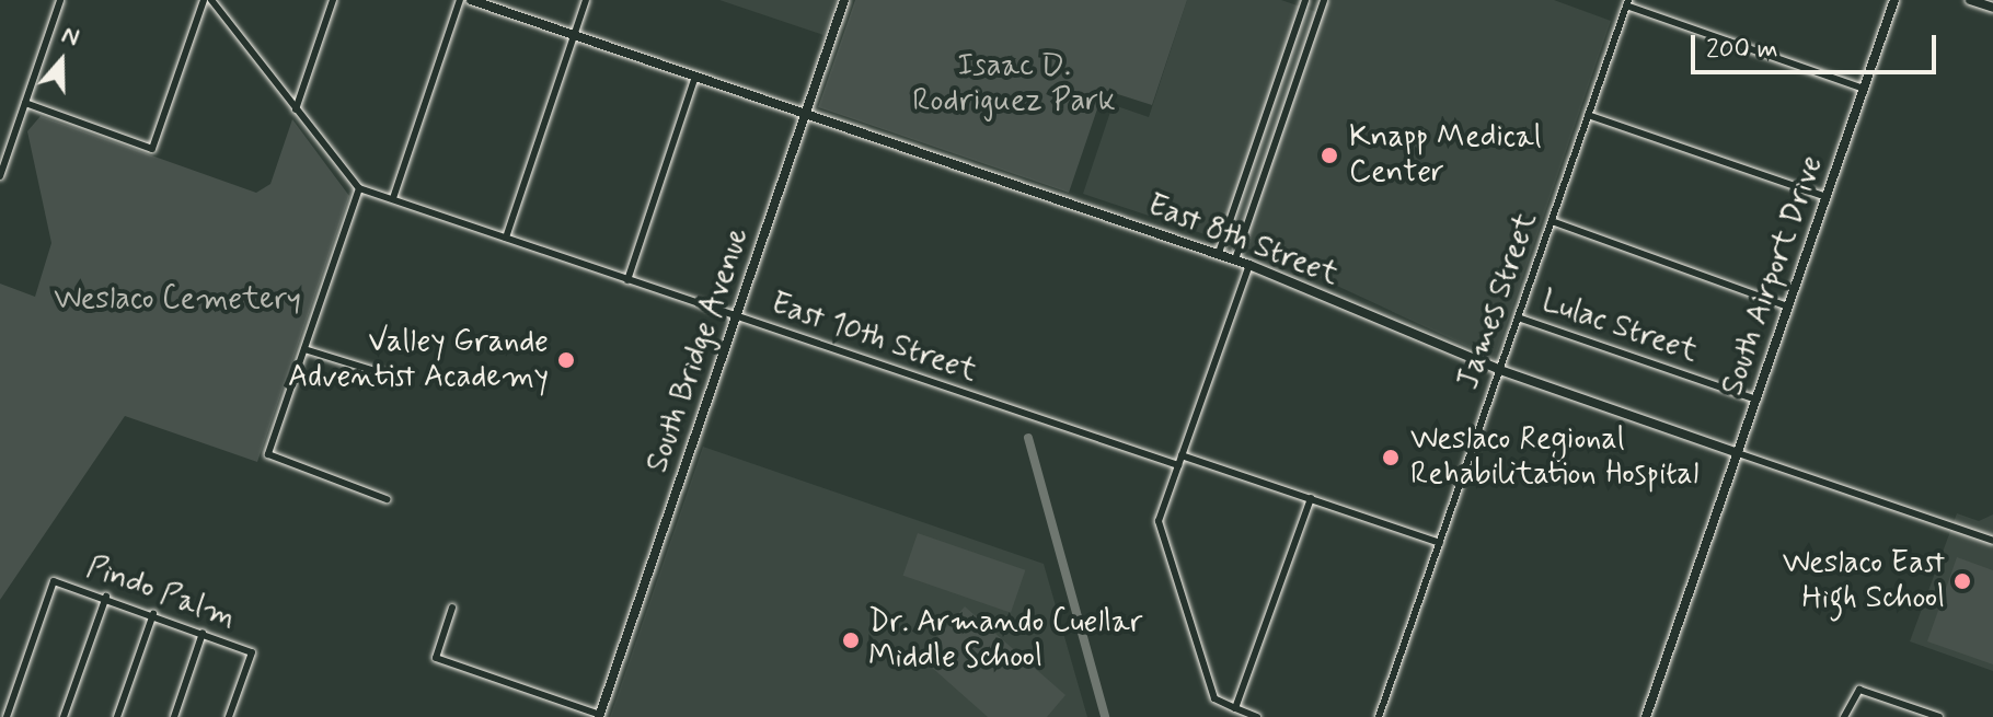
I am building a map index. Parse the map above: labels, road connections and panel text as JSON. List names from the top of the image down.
{
  "streets": {
    "street": [
      "East 8th Street",
      "South Airport Drive",
      "James Street",
      "Lulac Street",
      "East 10th Street",
      "South Bridge Avenue",
      "Pindo Palm"
    ]
  },
  "crossings": [
    ["East 8th Street", "South Airport Drive"],
    ["East 8th Street", "James Street"],
    ["East 8th Street", "South Bridge Avenue"],
    ["South Airport Drive", "Lulac Street"],
    ["James Street", "Lulac Street"],
    ["East 10th Street", "South Bridge Avenue"]
  ],
  "parks": ["Isaac D. Rodriguez Park", "Weslaco Cemetery"],
  "places": [
    "Knapp Medical Center",
    "Valley Grande Adventist Academy",
    "Weslaco Regional Rehabilitation Hospital",
    "Weslaco East High School",
    "Dr. Armando Cuellar Middle School"
  ],
  "scale_bar": "200 m",
  "north": "top"
}
